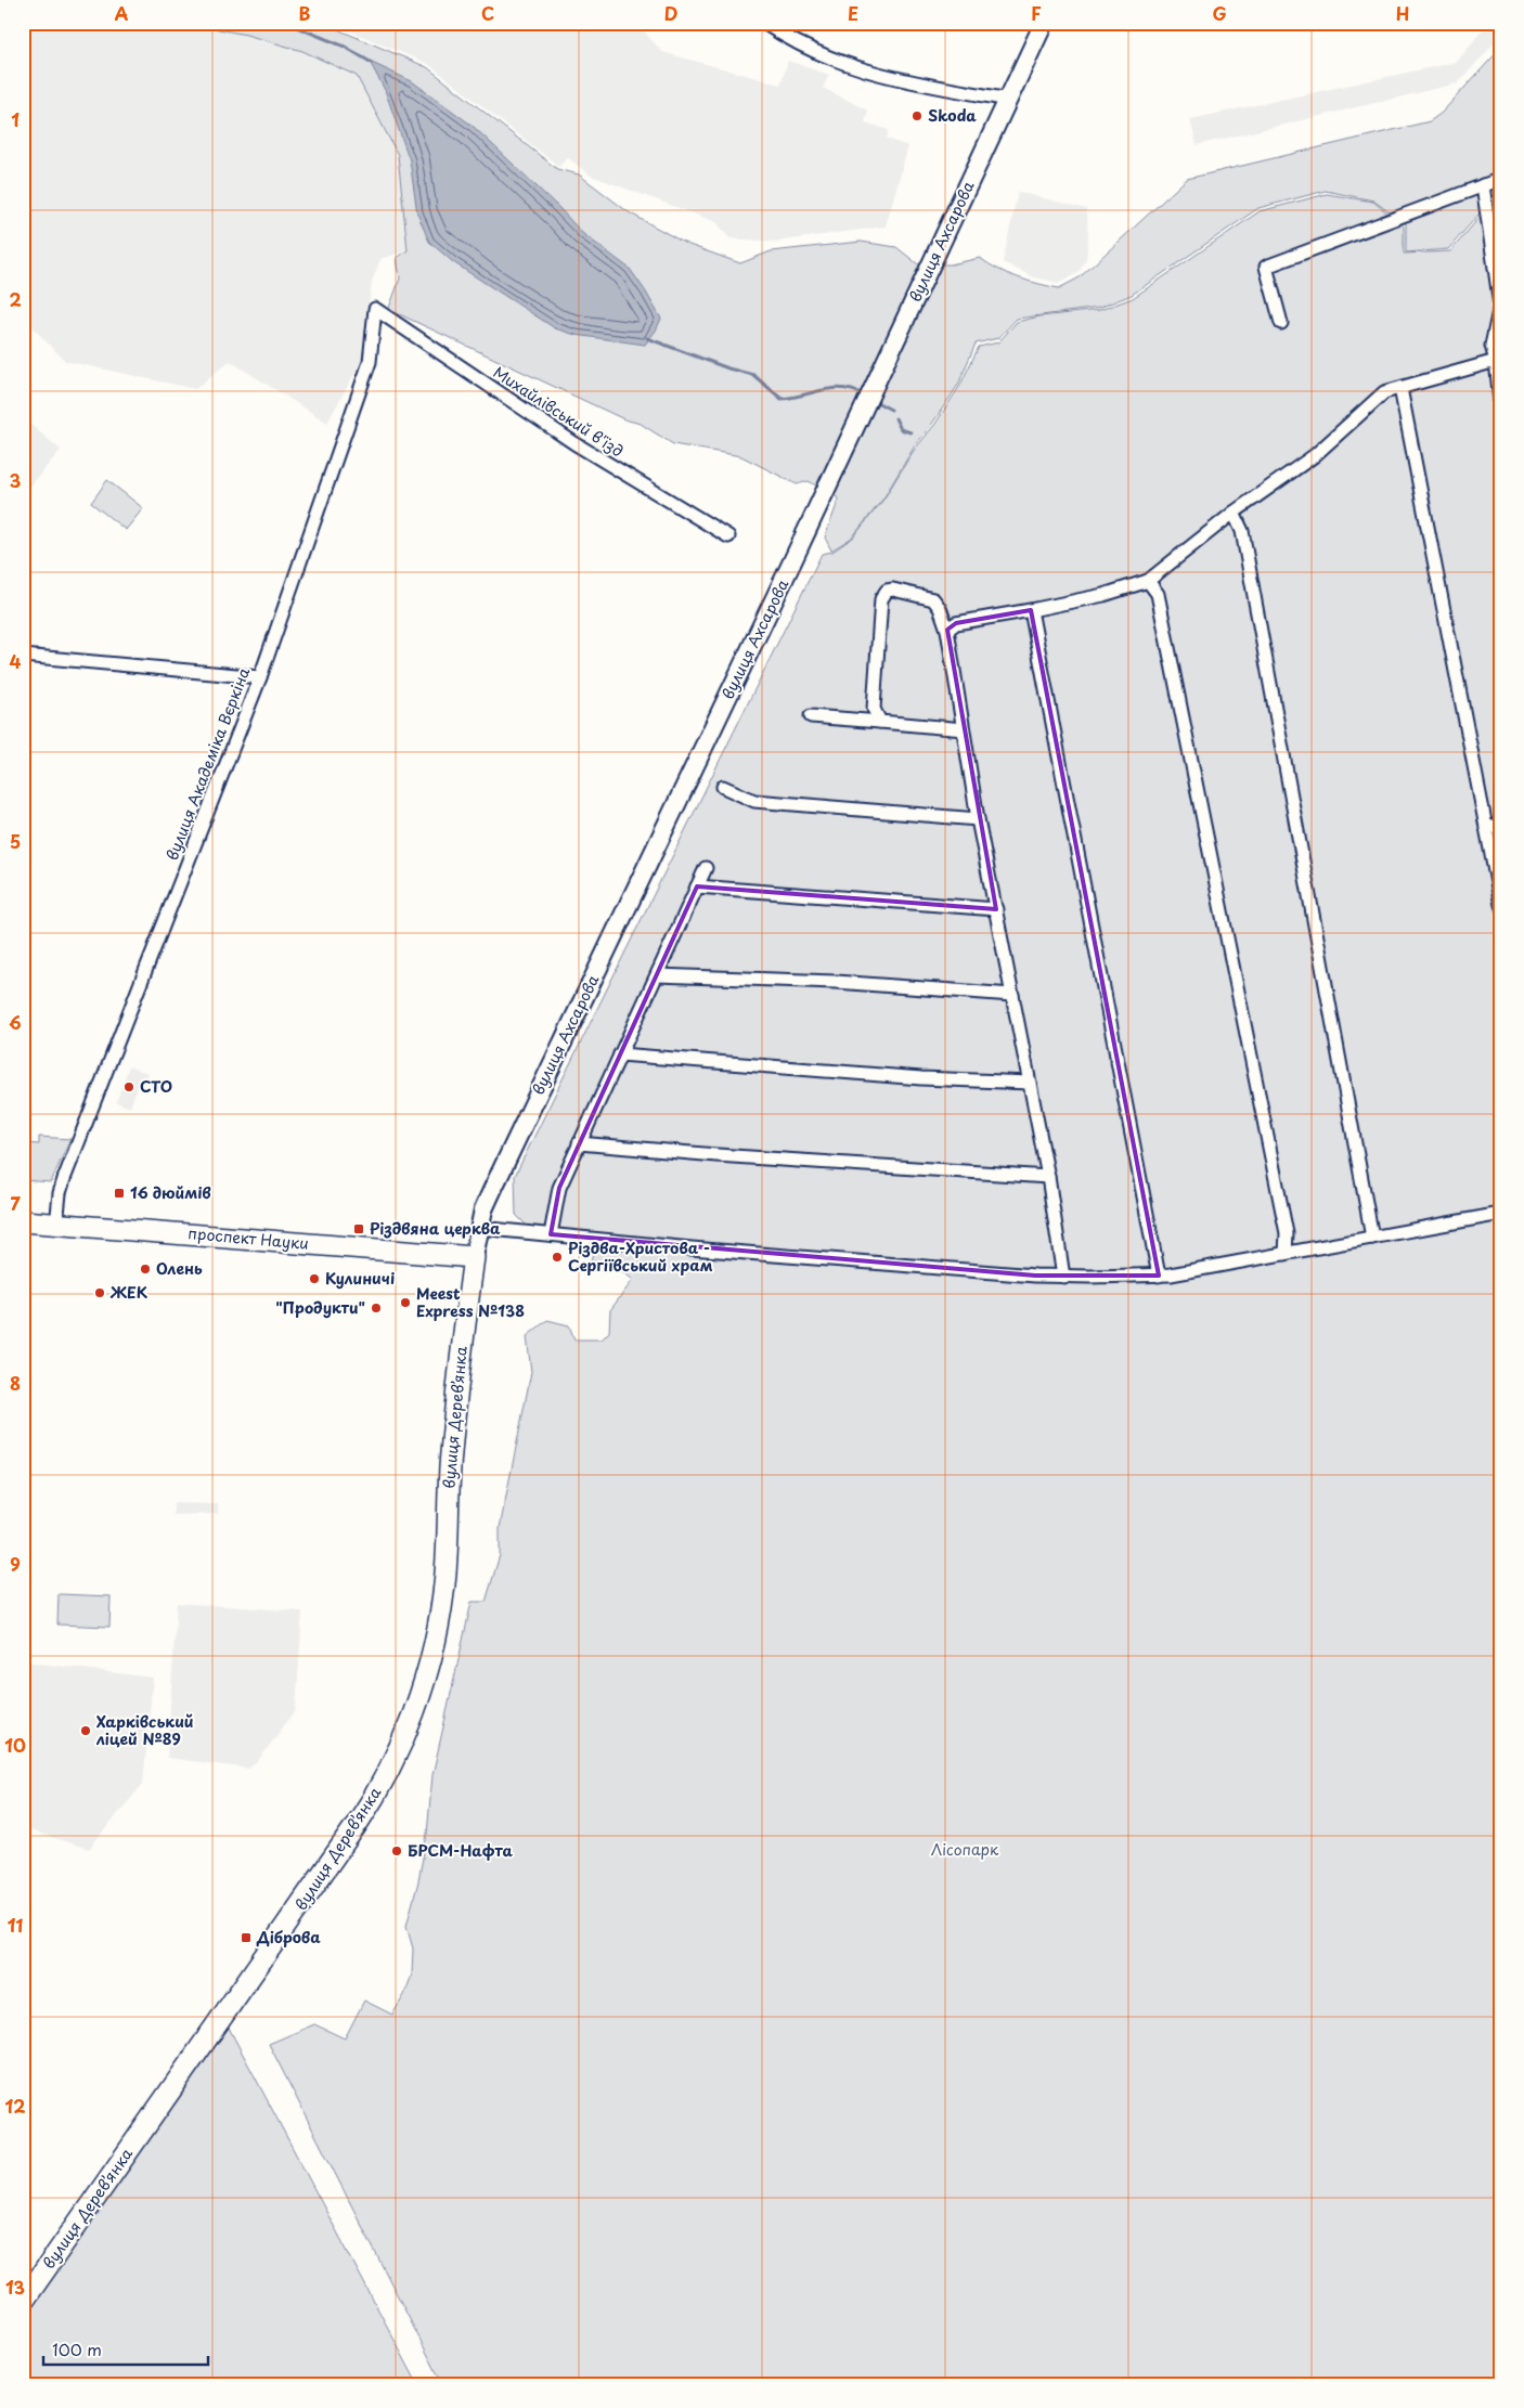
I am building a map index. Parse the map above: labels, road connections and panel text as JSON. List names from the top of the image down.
{
  "streets": {
    "main road": ["вулиця Ахсарова", "проспект Науки", "вулиця Дерев’янка"],
    "street": ["Михайлівський в'їзд", "вулиця Академіка Вєркіна"]
  },
  "crossings": [
    ["вулиця Ахсарова", "проспект Науки"],
    ["вулиця Ахсарова", "вулиця Дерев’янка"],
    ["Михайлівський в'їзд", "вулиця Академіка Вєркіна"],
    ["вулиця Академіка Вєркіна", "проспект Науки"],
    ["проспект Науки", "вулиця Дерев’янка"]
  ],
  "parks": ["Лісопарк"],
  "places": {
    "other": [
      "Skoda",
      "СТО",
      "Різдва-Христова - Сергіївський храм",
      "Олень",
      "Кулиничі",
      "ЖЕК",
      "Meest Express №138",
      "\"Продукти\"",
      "Харківський ліцей №89",
      "БРСМ-Нафта"
    ],
    "transit": ["16 дюймів", "Різдвяна церква", "Діброва"]
  },
  "scale_bar": "100 m",
  "grid": {
    "columns": [
      "A",
      "B",
      "C",
      "D",
      "E",
      "F",
      "G",
      "H"
    ],
    "rows": [
      "1",
      "2",
      "3",
      "4",
      "5",
      "6",
      "7",
      "8",
      "9",
      "10",
      "11",
      "12",
      "13"
    ]
  }
}
